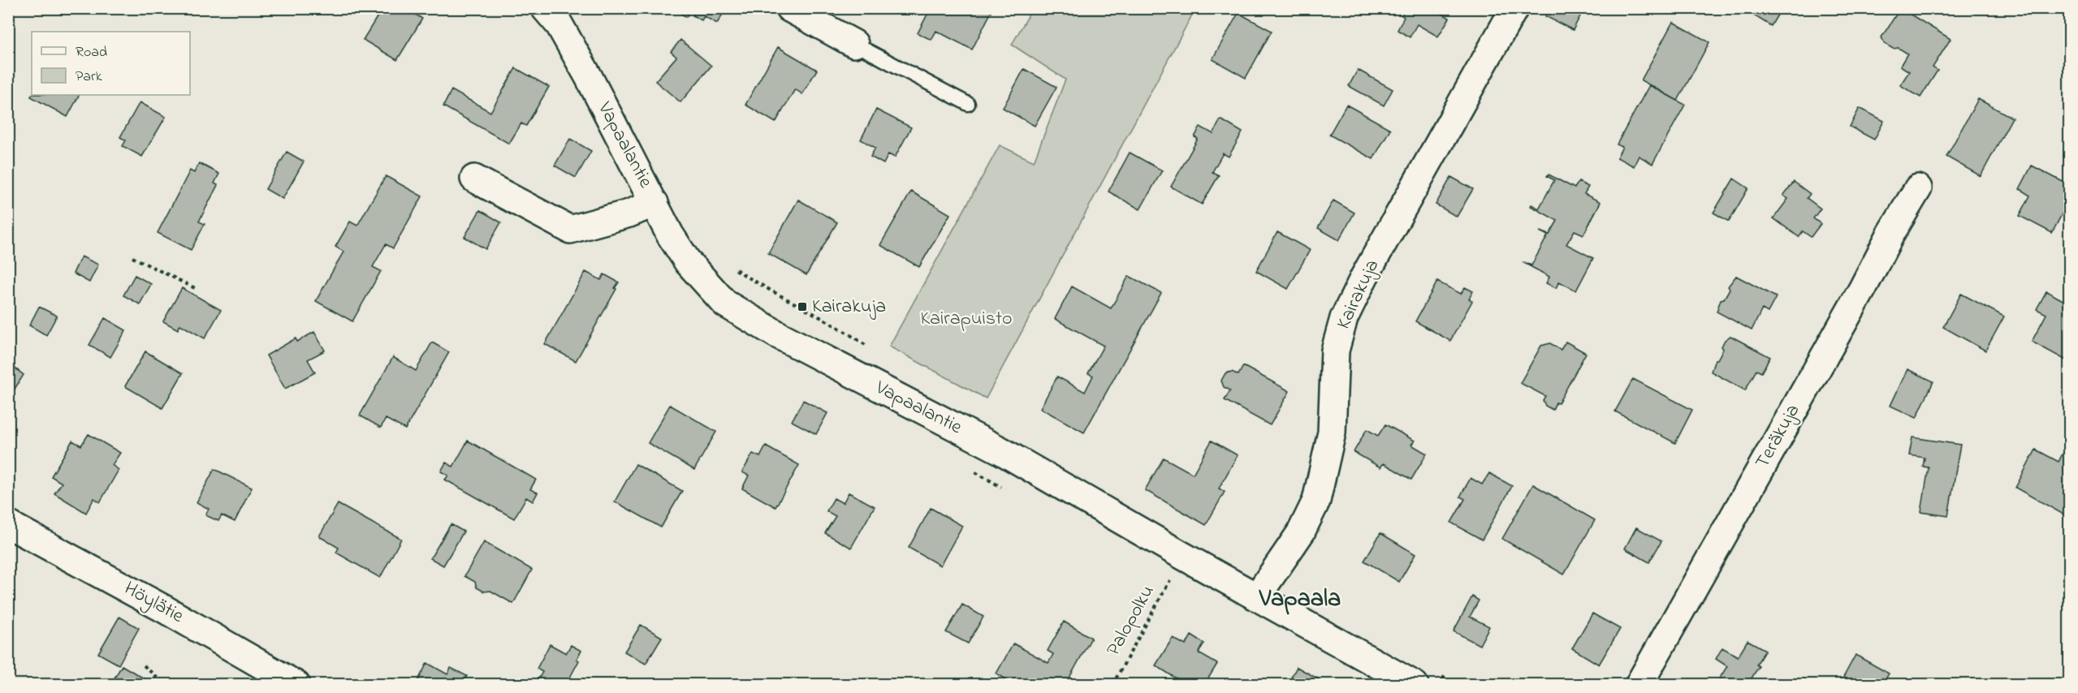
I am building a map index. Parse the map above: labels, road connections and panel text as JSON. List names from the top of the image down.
{
  "streets": {
    "street": [
      "Vapaalantie",
      "Kairakuja",
      "Teräkuja",
      "Höylätie"
    ],
    "path": ["Palopolku"]
  },
  "crossings": [
    ["Vapaalantie", "Kairakuja"]
  ],
  "districts": ["Vapaala"],
  "parks": ["Kairapuisto"],
  "places": {
    "transit": ["Kairakuja"]
  },
  "legend": ["Road", "Park"]
}
